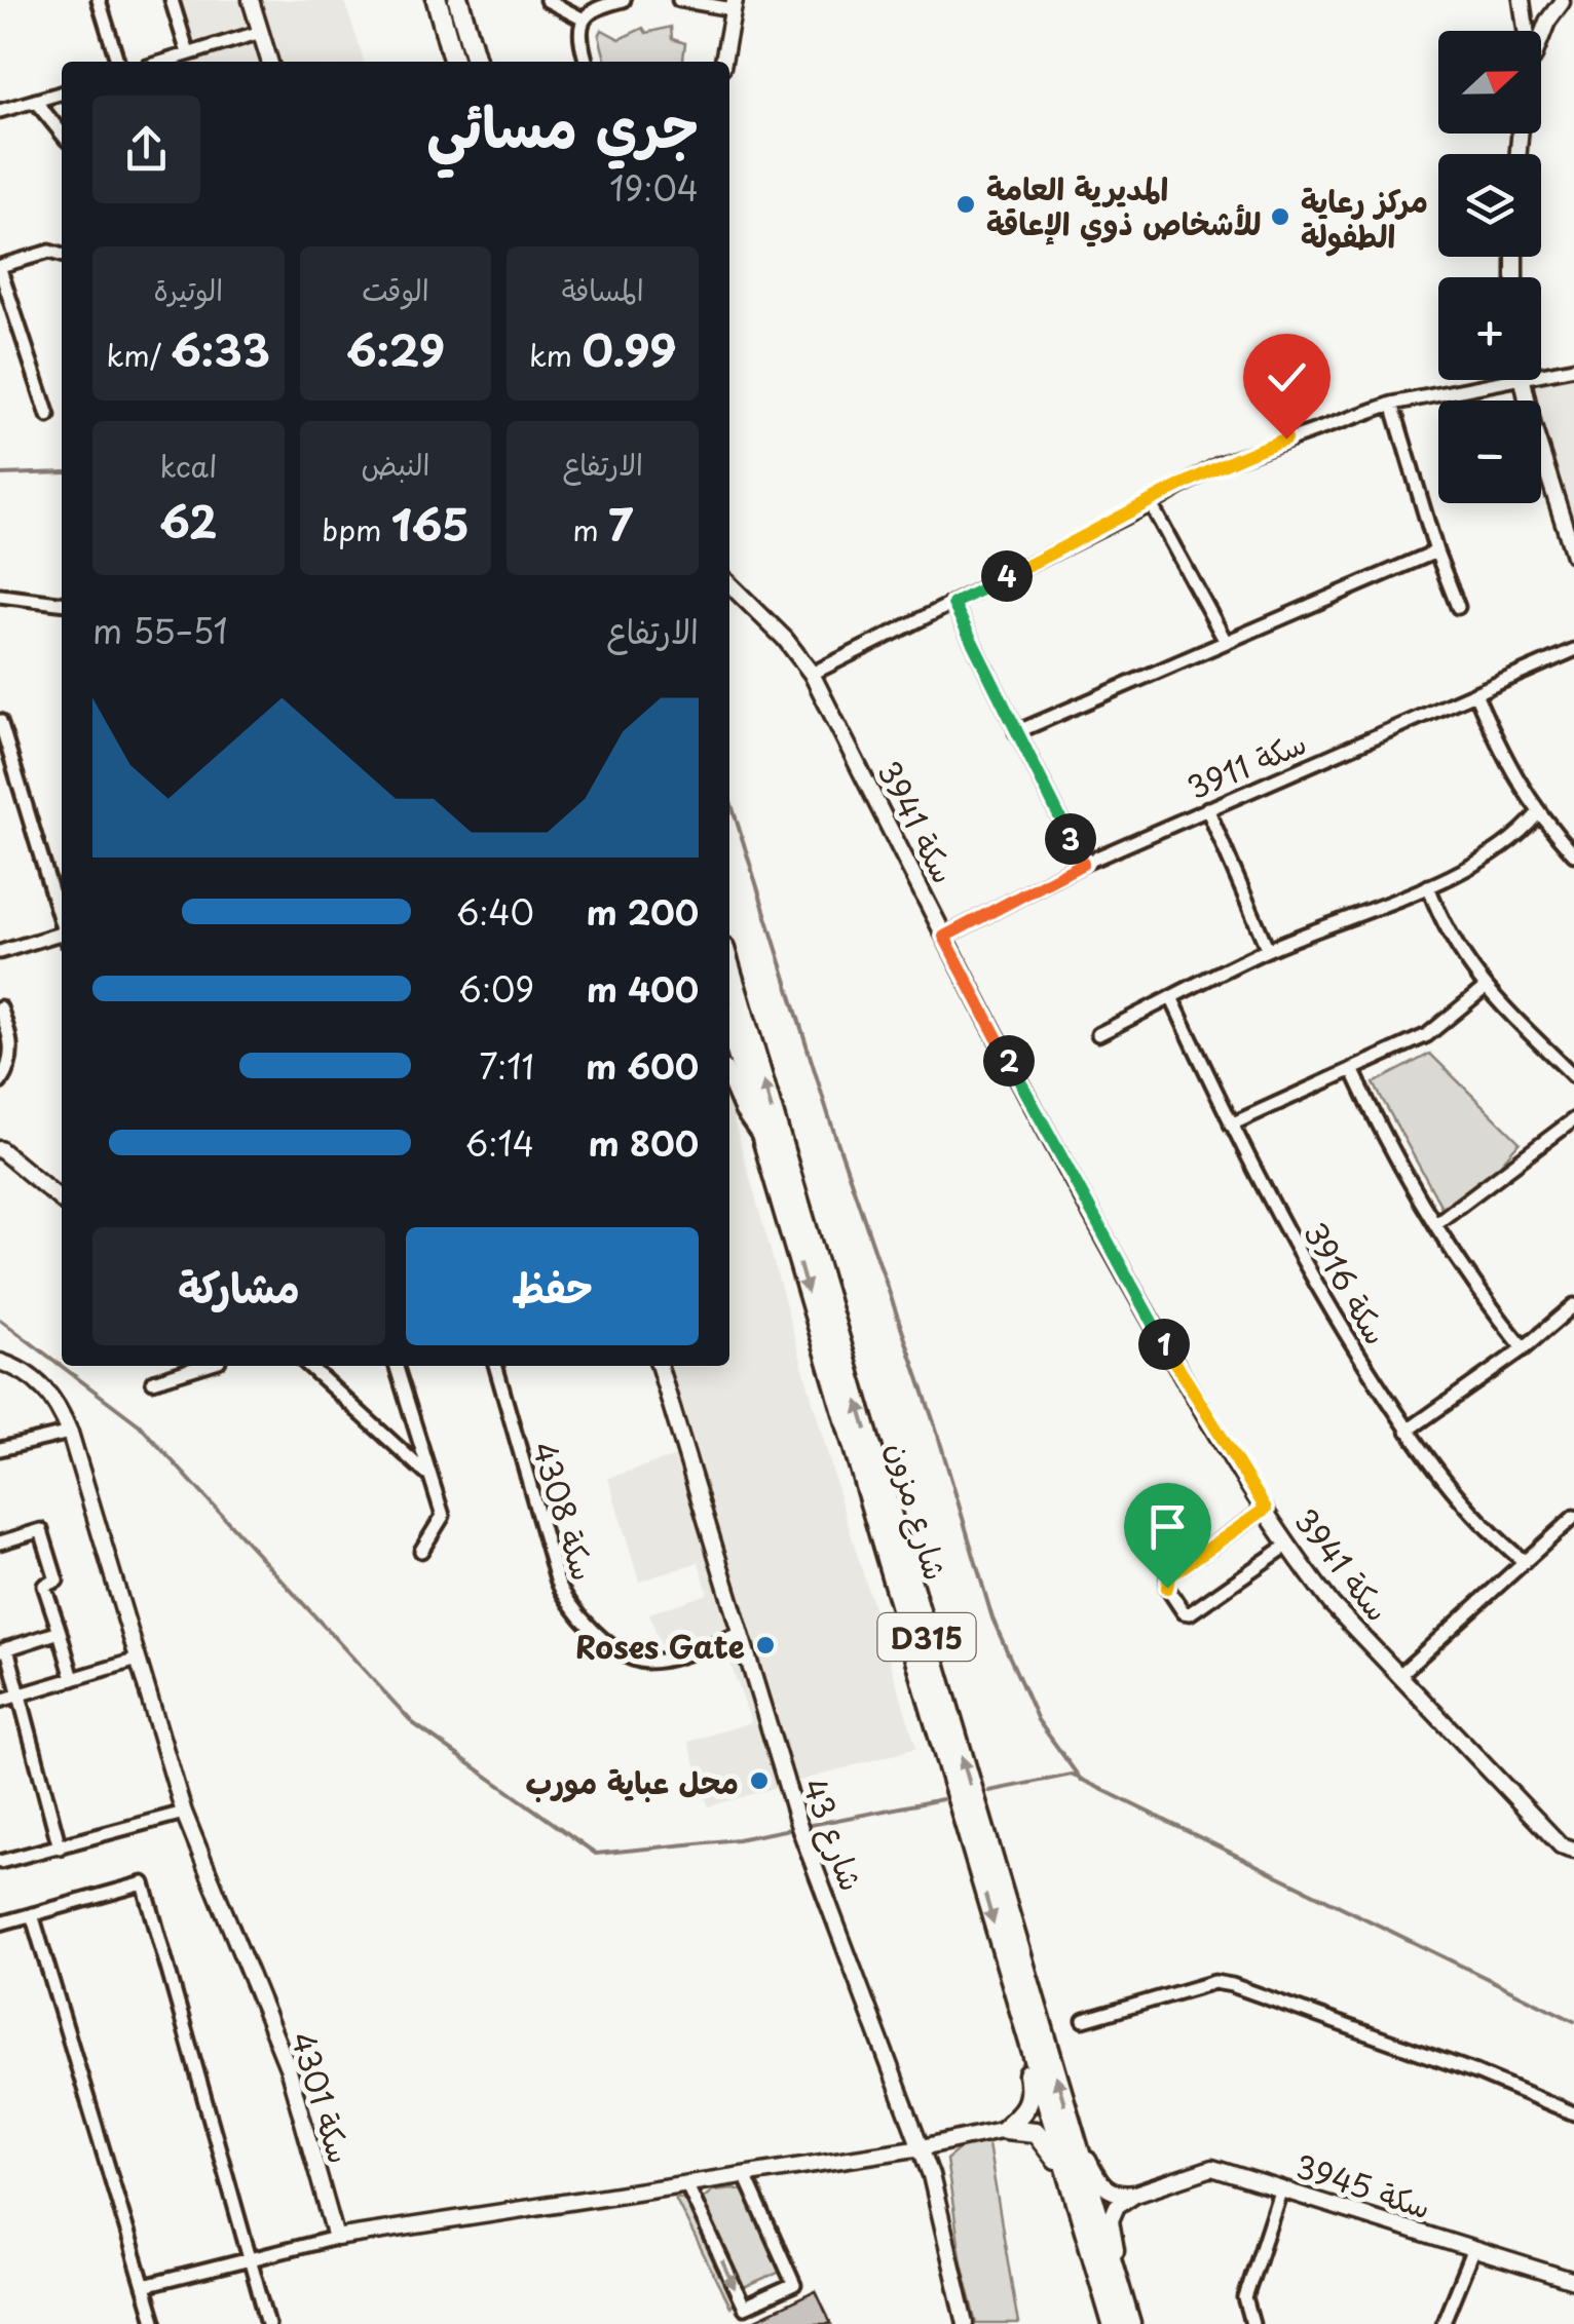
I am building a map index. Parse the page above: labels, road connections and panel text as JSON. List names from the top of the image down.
{
  "streets": {
    "main road": ["شارع مزون", "D315"],
    "street": [
      "سكة 3911",
      "سكة 3941",
      "سكة 3916",
      "سكة 4308",
      "شارع 43",
      "سكة 4301",
      "سكة 3945"
    ]
  },
  "crossings": [
    ["سكة 3911", "سكة 3941"],
    ["سكة 4308", "شارع 43"]
  ],
  "places": [
    "المديرية العامة للأشخاص ذوي الإعاقة",
    "مركز رعاية الطفولة",
    "Roses Gate",
    "محل عباية مورب"
  ],
  "north": "right",
  "page": {
    "map_buttons": ["+", "−"],
    "heading": ["جري مسائي", "19:04"],
    "stats": [
      ["المسافة", "0.99 km"],
      ["الوقت", "6:29"],
      ["الوتيرة", "6:33 /km"],
      ["الارتفاع", "7 m"],
      ["النبض", "165 bpm"],
      ["kcal", "62"]
    ],
    "pins": [
      "4",
      "3",
      "2",
      "1"
    ],
    "chart": ["الارتفاع", "51–55 m"],
    "list": [
      {
        "name": "200 m",
        "note": "6:40"
      },
      {
        "name": "400 m",
        "note": "6:09"
      },
      {
        "name": "600 m",
        "note": "7:11"
      },
      {
        "name": "800 m",
        "note": "6:14"
      }
    ],
    "buttons": ["حفظ", "مشاركة"]
  }
}
